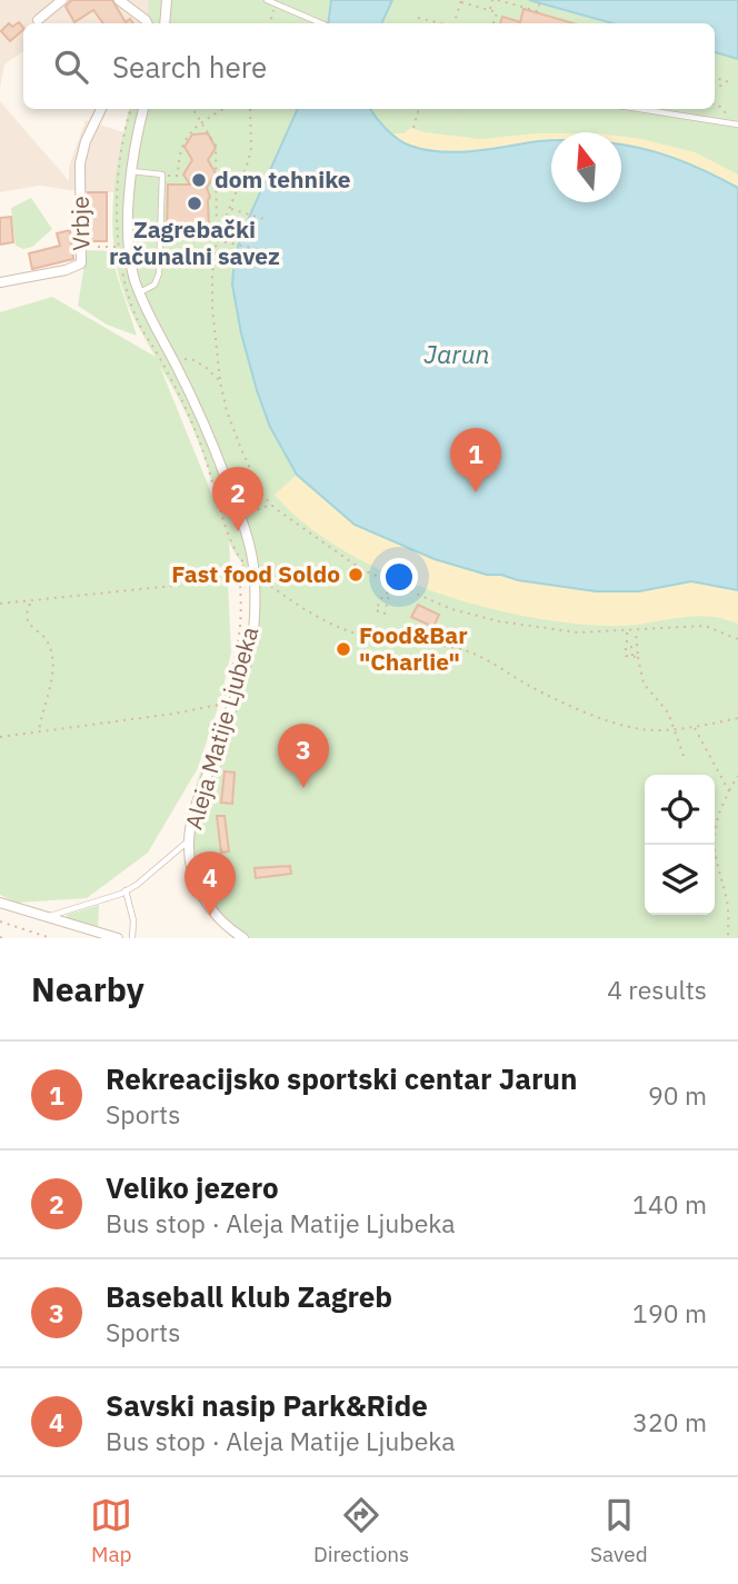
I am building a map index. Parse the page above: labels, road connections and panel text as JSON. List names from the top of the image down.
{
  "streets": {
    "street": ["Vrbje", "Aleja Matije Ljubeka"]
  },
  "water": ["Jarun"],
  "places": [
    "dom tehnike",
    "Zagrebački računalni savez",
    "Fast food Soldo",
    "Food&Bar \"Charlie\""
  ],
  "north": "top",
  "page": {
    "search": "Search here",
    "pins": [
      "1",
      "2",
      "3",
      "4"
    ],
    "heading": ["Nearby", "4 results"],
    "list": [
      {
        "mark": "1",
        "name": "Rekreacijsko sportski centar Jarun",
        "note": "Sports",
        "value": "90 m"
      },
      {
        "mark": "2",
        "name": "Veliko jezero",
        "note": "Bus stop · Aleja Matije Ljubeka",
        "value": "140 m"
      },
      {
        "mark": "3",
        "name": "Baseball klub Zagreb",
        "note": "Sports",
        "value": "190 m"
      },
      {
        "mark": "4",
        "name": "Savski nasip Park&Ride",
        "note": "Bus stop · Aleja Matije Ljubeka",
        "value": "320 m"
      }
    ],
    "nav": ["Map", "Directions", "Saved"]
  }
}
